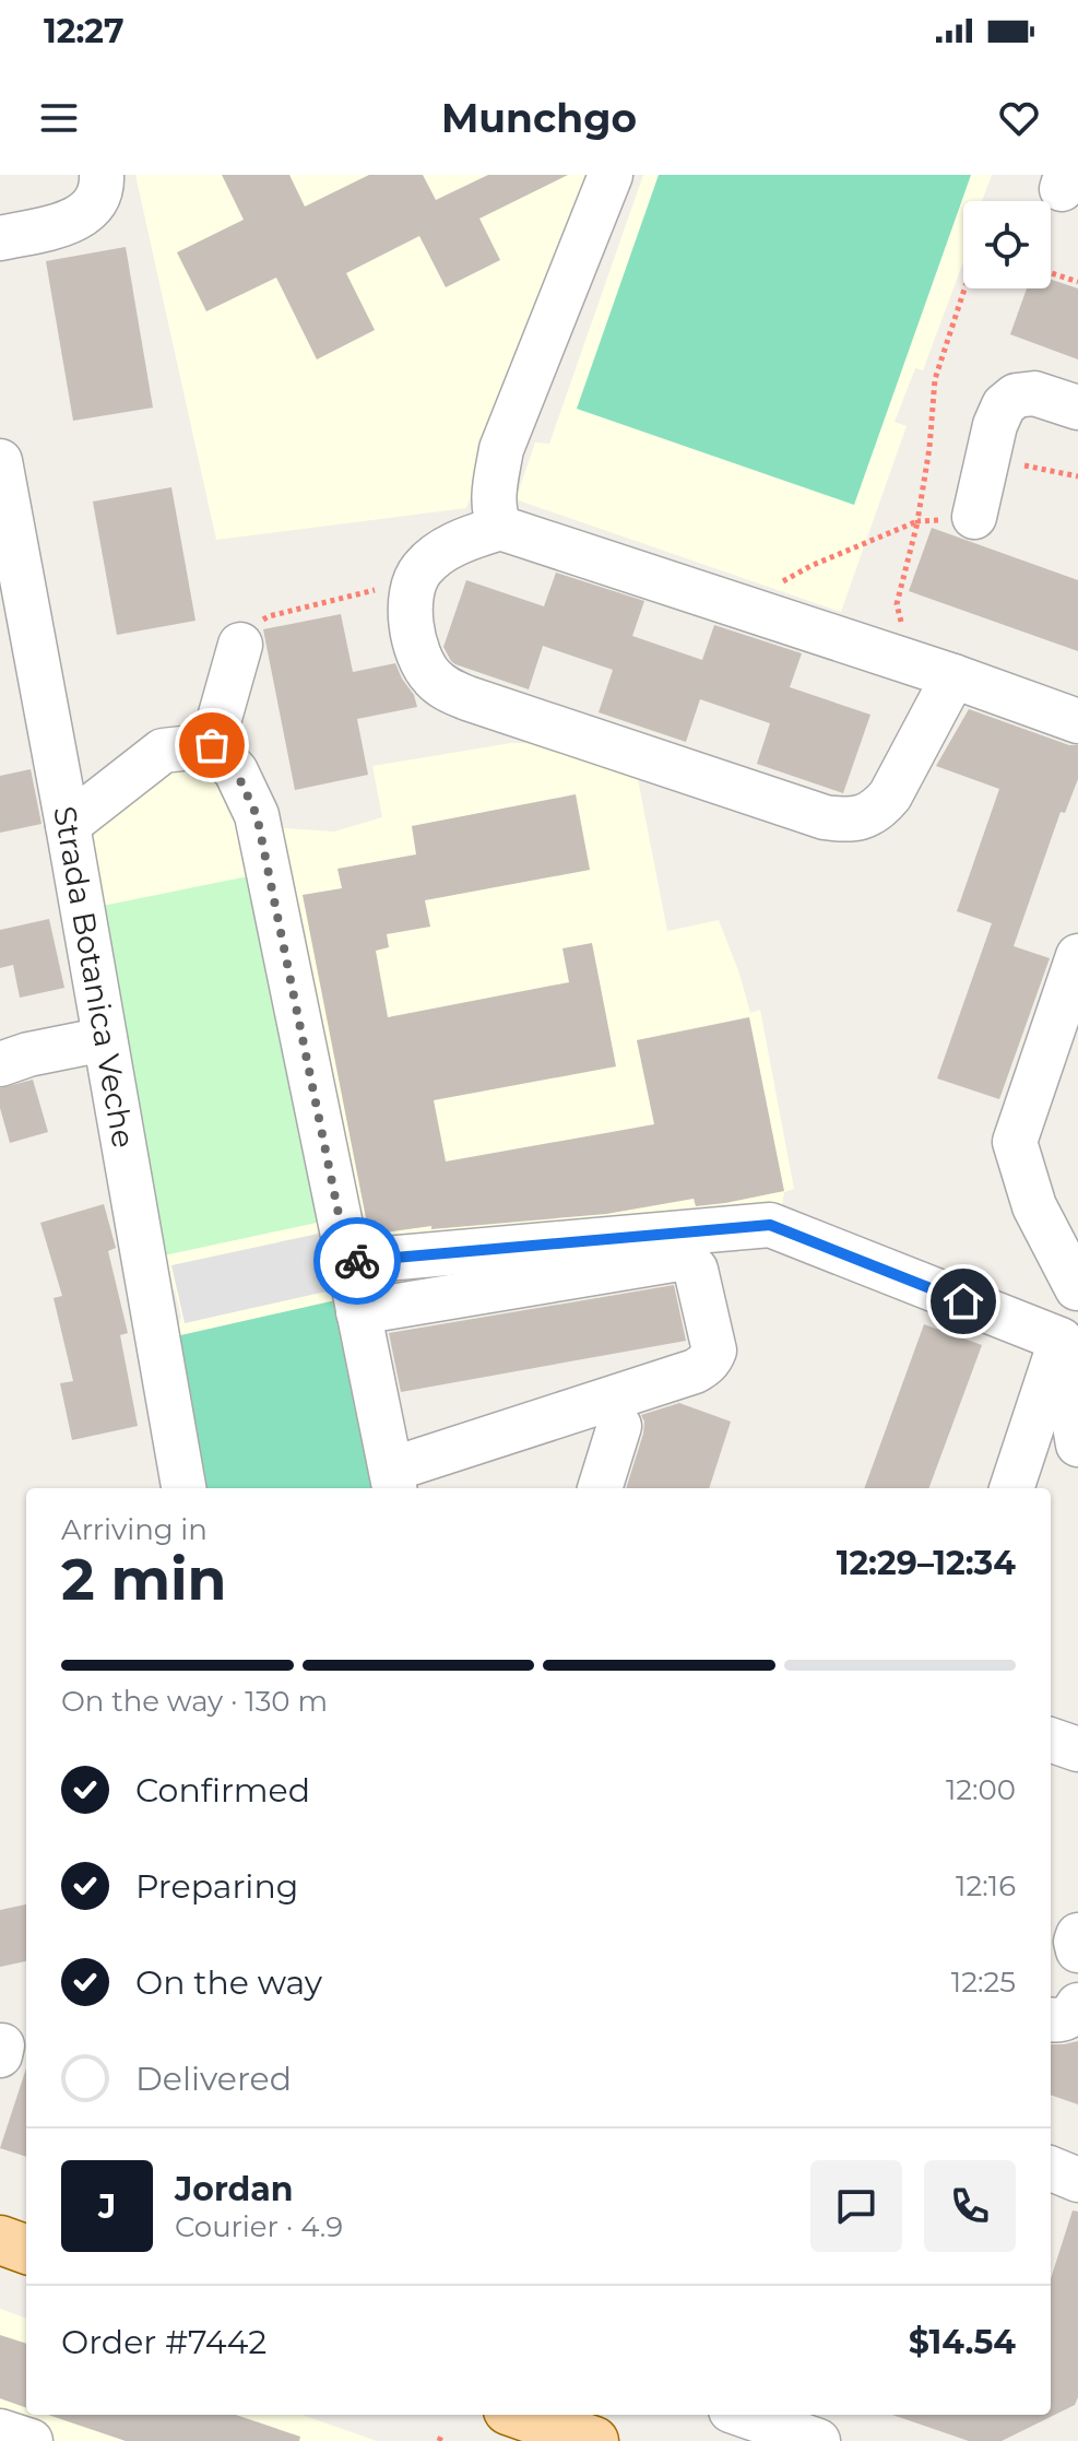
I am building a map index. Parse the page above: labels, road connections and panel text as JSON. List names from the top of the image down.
{
  "streets": {
    "street": ["Strada Botanica Veche"]
  },
  "page": {
    "status": "12:27",
    "header": "Munchgo",
    "heading": ["2 min", "Arriving in", "12:29–12:34"],
    "panel": [
      "Jordan",
      "Courier · 4.9",
      "Order #7442",
      "$14.54"
    ],
    "bar": "On the way · 130 m",
    "list": [
      ["Confirmed", "12:00"],
      ["Preparing", "12:16"],
      ["On the way", "12:25"],
      "Delivered"
    ],
    "round": "J"
  }
}
